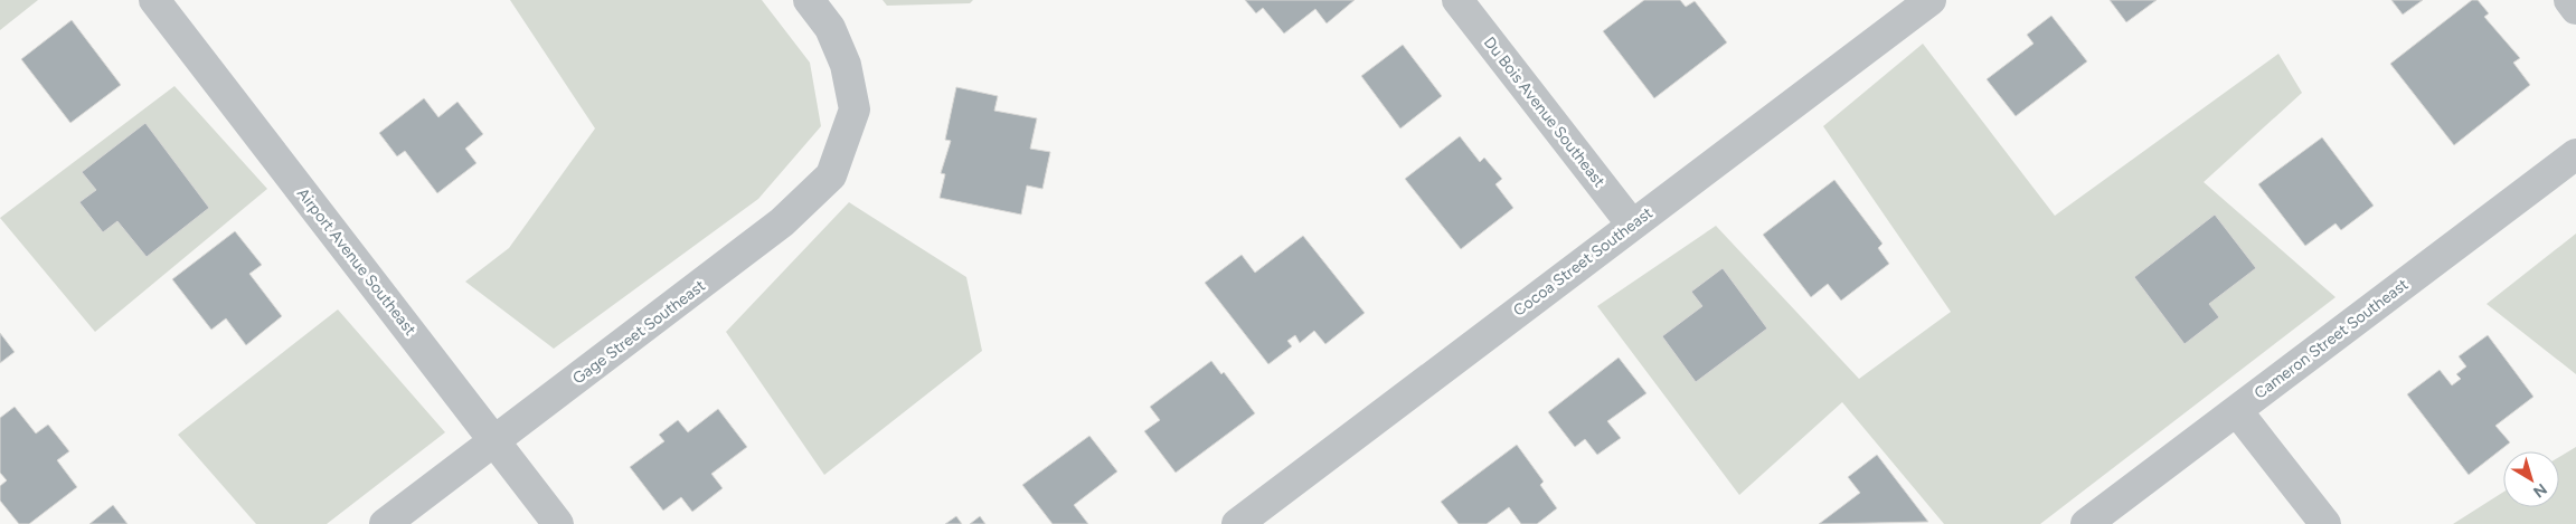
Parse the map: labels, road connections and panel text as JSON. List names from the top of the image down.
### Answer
{
  "streets": {
    "street": [
      "Du Bois Avenue Southeast",
      "Airport Avenue Southeast",
      "Cocoa Street Southeast",
      "Gage Street Southeast",
      "Cameron Street Southeast"
    ]
  },
  "crossings": [
    ["Du Bois Avenue Southeast", "Cocoa Street Southeast"],
    ["Airport Avenue Southeast", "Gage Street Southeast"]
  ],
  "north": "bottom right"
}
